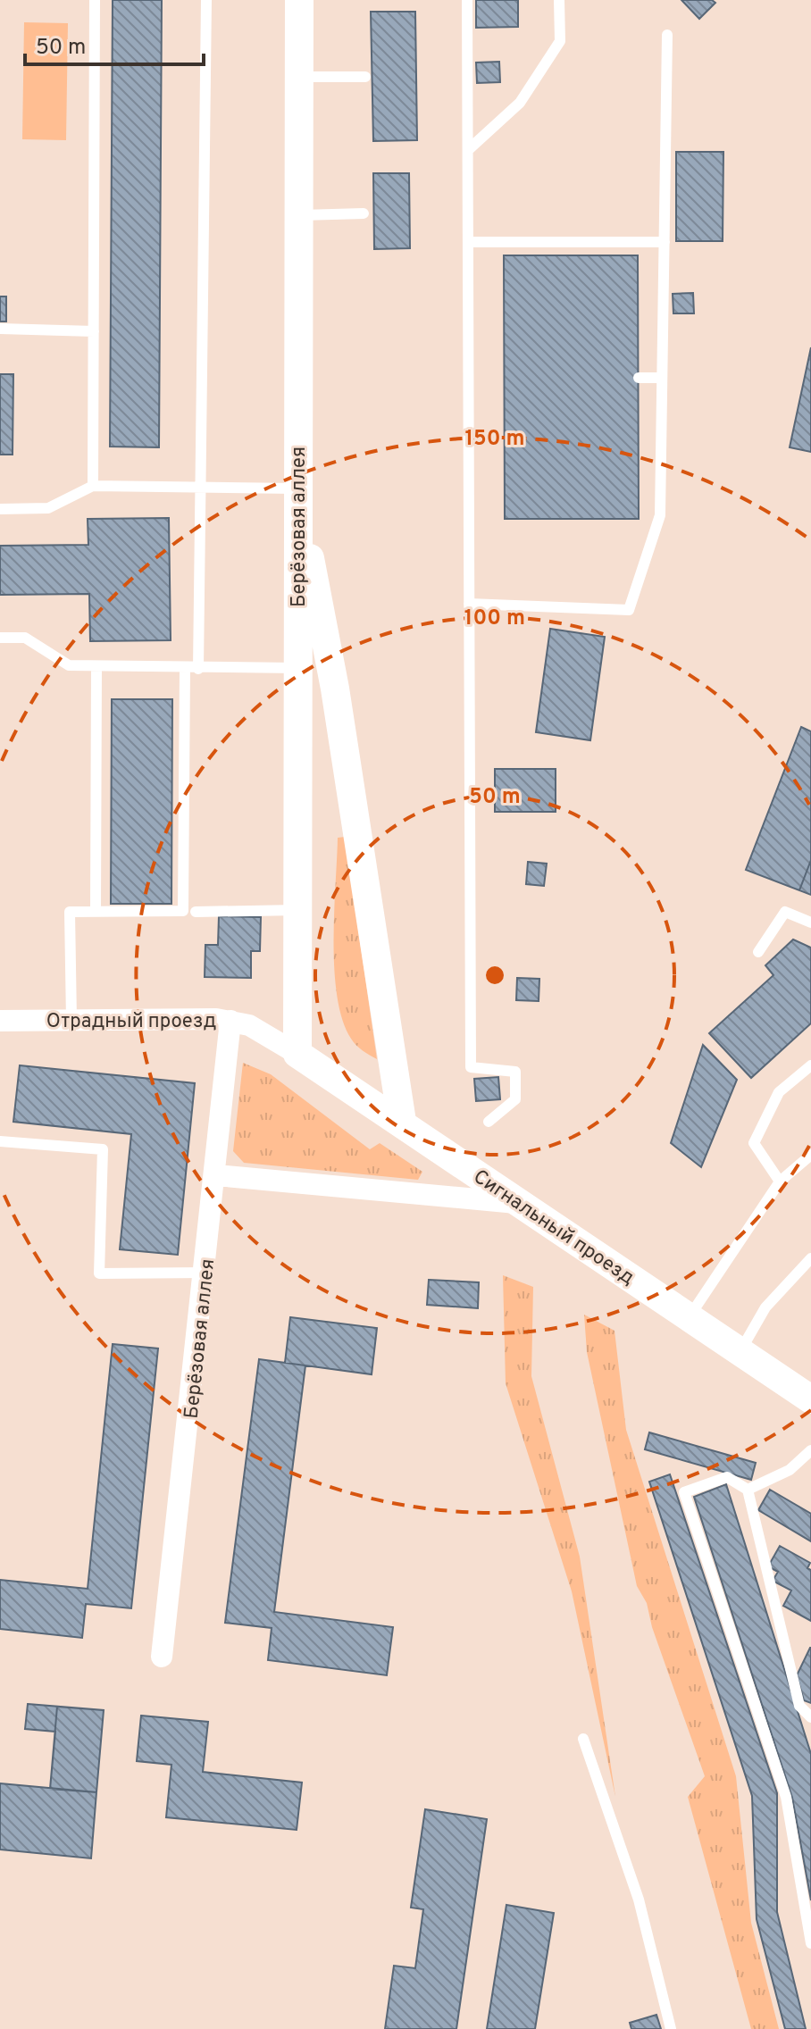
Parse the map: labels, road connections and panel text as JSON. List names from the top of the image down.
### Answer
{
  "streets": {
    "main road": ["Берёзовая аллея", "Сигнальный проезд"],
    "street": ["Отрадный проезд"]
  },
  "crossings": [
    ["Берёзовая аллея", "Отрадный проезд"],
    ["Берёзовая аллея", "Сигнальный проезд"],
    ["Отрадный проезд", "Сигнальный проезд"]
  ],
  "scale_bar": "50 m",
  "rings": ["150 m", "100 m", "50 m"]
}
